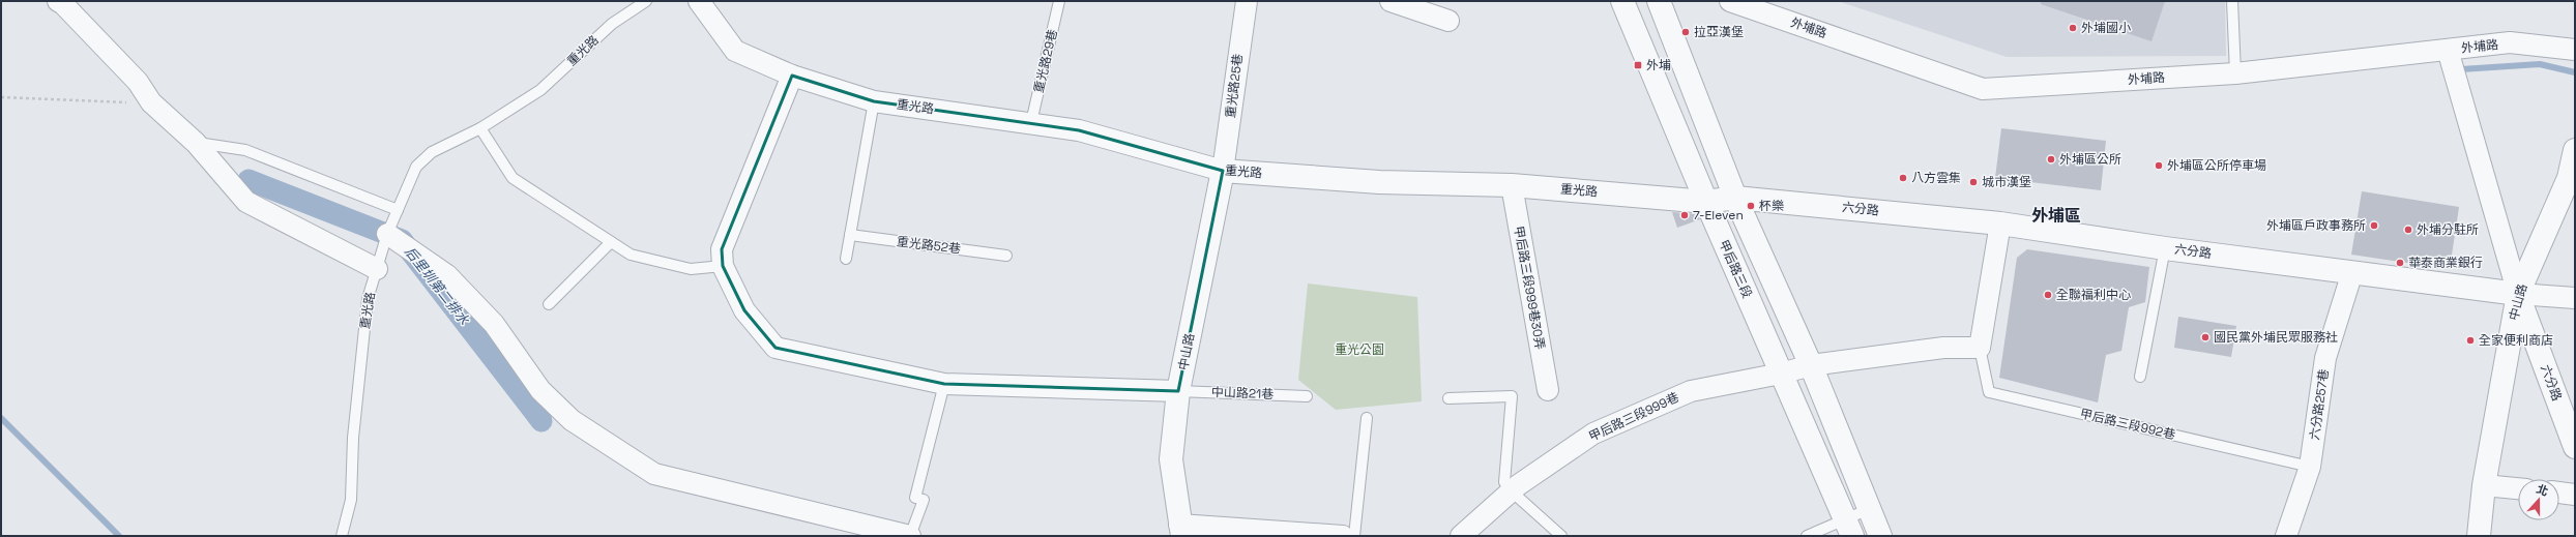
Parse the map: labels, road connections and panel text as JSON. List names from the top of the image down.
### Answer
{
  "streets": {
    "street": [
      "外埔路",
      "重光路",
      "重光路25巷",
      "六分路",
      "甲后路三段",
      "甲后路三段999巷30弄",
      "中山路",
      "六分路257巷",
      "甲后路三段999巷",
      "甲后路三段992巷"
    ],
    "lane": ["重光路29巷", "重光路52巷", "中山路21巷"]
  },
  "crossings": [
    ["重光路", "重光路29巷"],
    ["重光路", "重光路25巷"],
    ["重光路", "六分路"],
    ["重光路", "甲后路三段"],
    ["重光路", "甲后路三段999巷30弄"],
    ["重光路", "中山路"],
    ["重光路25巷", "中山路"],
    ["六分路", "甲后路三段"],
    ["六分路", "中山路"],
    ["六分路", "六分路257巷"],
    ["六分路", "甲后路三段992巷"],
    ["甲后路三段", "甲后路三段999巷"],
    ["中山路", "中山路21巷"],
    ["六分路257巷", "甲后路三段992巷"]
  ],
  "districts": ["外埔區"],
  "water": ["后里圳第二排水"],
  "parks": ["重光公園"],
  "places": {
    "other": [
      "外埔國小",
      "拉亞漢堡",
      "外埔區公所",
      "外埔區公所停車場",
      "八方雲集",
      "城市漢堡",
      "杯樂",
      "7-Eleven",
      "外埔區戶政事務所",
      "外埔分駐所",
      "華泰商業銀行",
      "全聯福利中心",
      "國民黨外埔民眾服務社",
      "全家便利商店"
    ],
    "transit": ["外埔"]
  },
  "north": "top"
}
